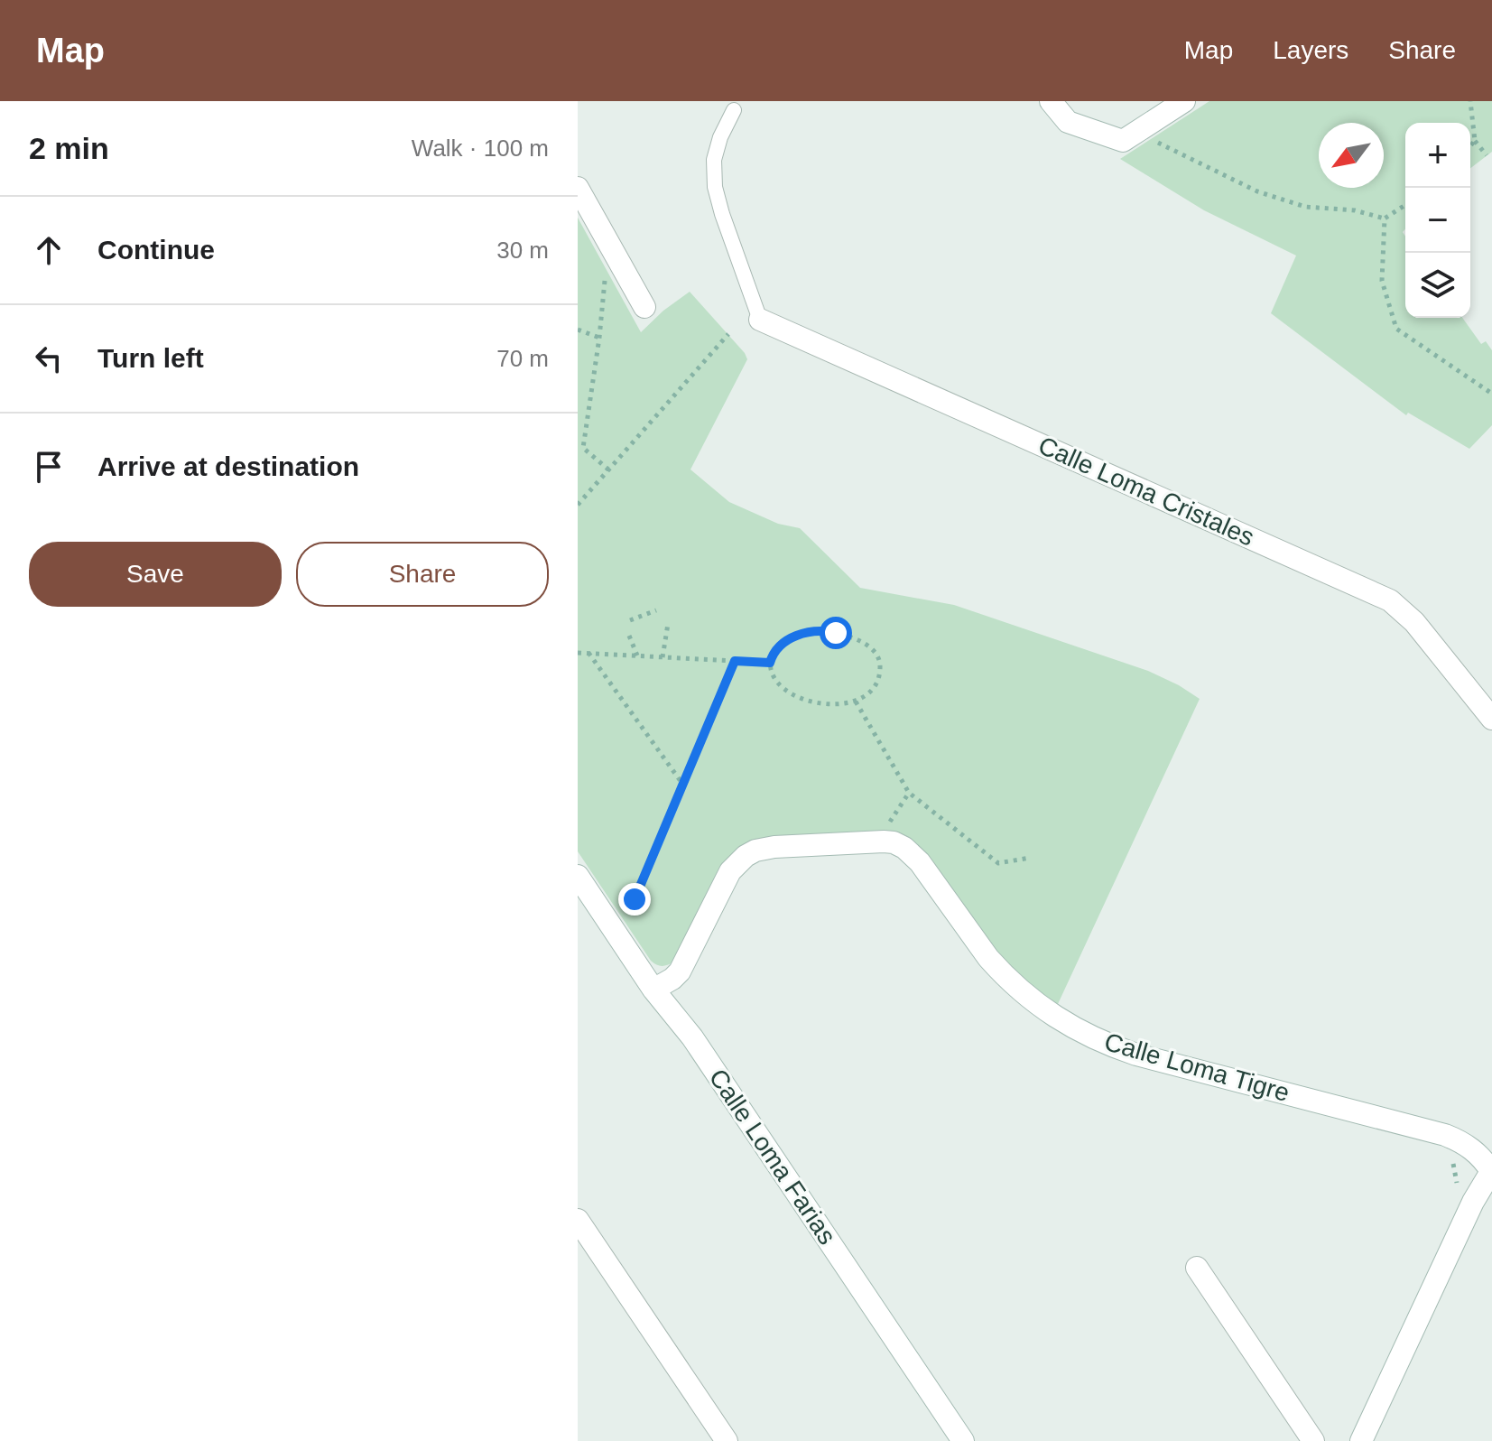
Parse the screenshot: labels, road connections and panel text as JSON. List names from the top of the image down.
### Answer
{
  "streets": {
    "main road": ["Calle Loma Cristales", "Calle Loma Tigre", "Calle Loma Farias"]
  },
  "crossings": [
    ["Calle Loma Tigre", "Calle Loma Farias"]
  ],
  "north": "bottom left",
  "page": {
    "header": "Map",
    "nav": ["Map", "Layers", "Share"],
    "heading": ["2 min", "Walk · 100 m"],
    "map_buttons": ["+", "−"],
    "list": [
      ["Continue", "30 m"],
      ["Turn left", "70 m"],
      "Arrive at destination"
    ],
    "buttons": ["Save", "Share"]
  }
}
